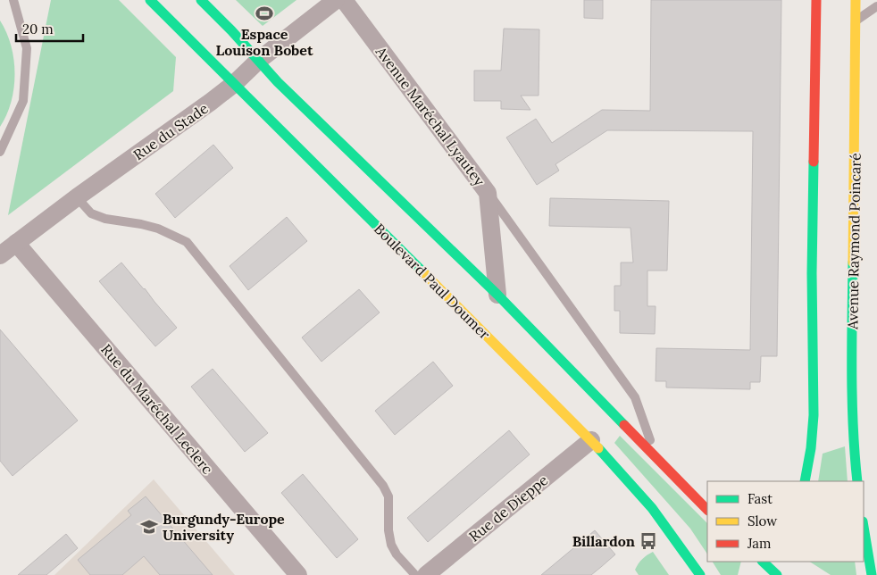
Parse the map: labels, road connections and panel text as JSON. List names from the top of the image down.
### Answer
{
  "streets": {
    "main road": ["Avenue Raymond Poincaré", "Boulevard Paul Doumer"],
    "street": [
      "Avenue Maréchal Lyautey",
      "Rue du Stade",
      "Rue du Maréchal Leclerc",
      "Rue de Dieppe"
    ]
  },
  "crossings": [
    ["Rue du Stade", "Boulevard Paul Doumer"],
    ["Rue du Stade", "Rue du Maréchal Leclerc"],
    ["Boulevard Paul Doumer", "Rue de Dieppe"]
  ],
  "places": {
    "sports": ["Espace Louison Bobet"],
    "school or university": ["Burgundy-Europe University"],
    "bus stop": ["Billardon"]
  },
  "legend": ["Fast", "Slow", "Jam"],
  "scale_bar": "20 m"
}
